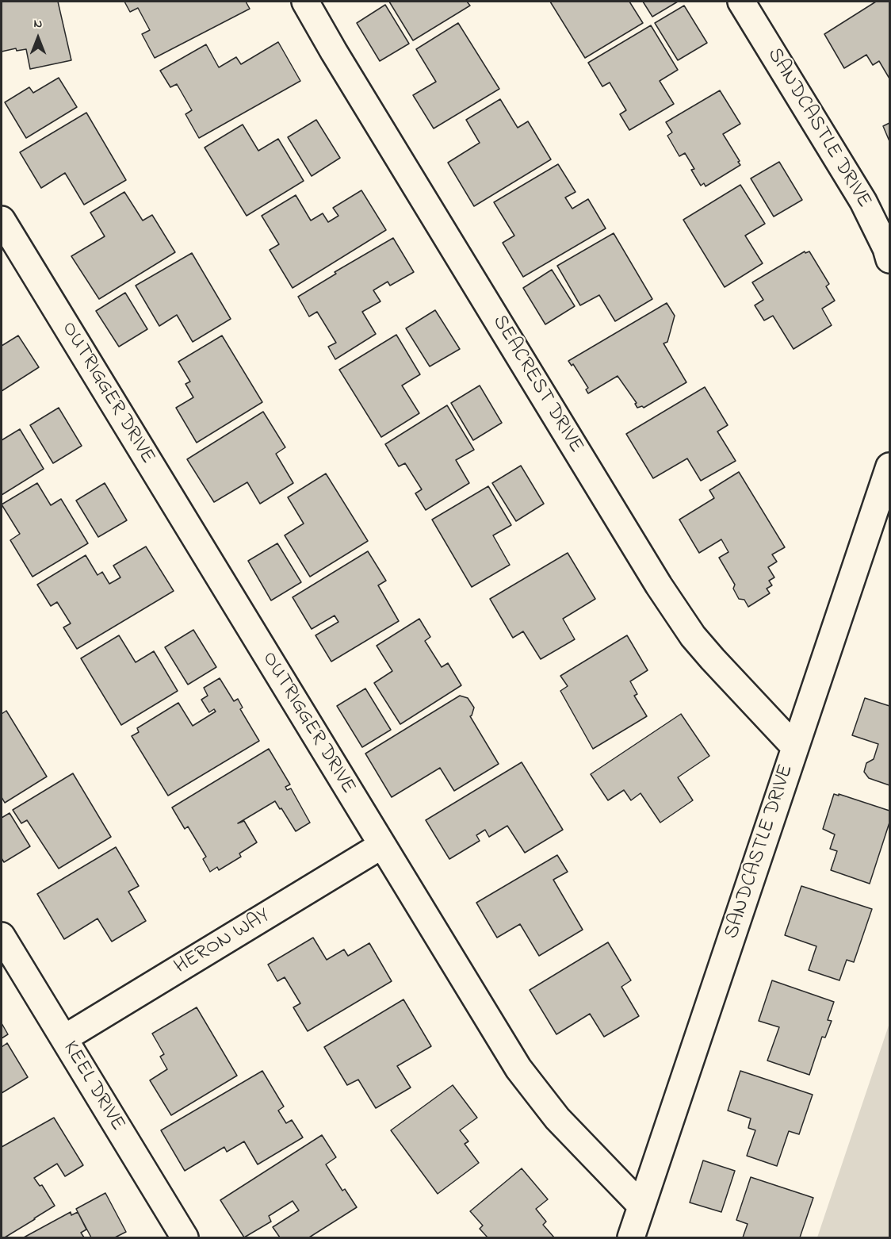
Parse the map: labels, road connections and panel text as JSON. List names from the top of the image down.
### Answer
{
  "streets": {
    "street": [
      "SANDCASTLE DRIVE",
      "SEACREST DRIVE",
      "OUTRIGGER DRIVE",
      "HERON WAY",
      "KEEL DRIVE"
    ]
  },
  "crossings": [
    ["SANDCASTLE DRIVE", "SEACREST DRIVE"],
    ["SANDCASTLE DRIVE", "OUTRIGGER DRIVE"],
    ["OUTRIGGER DRIVE", "HERON WAY"],
    ["HERON WAY", "KEEL DRIVE"]
  ],
  "north": "top"
}
